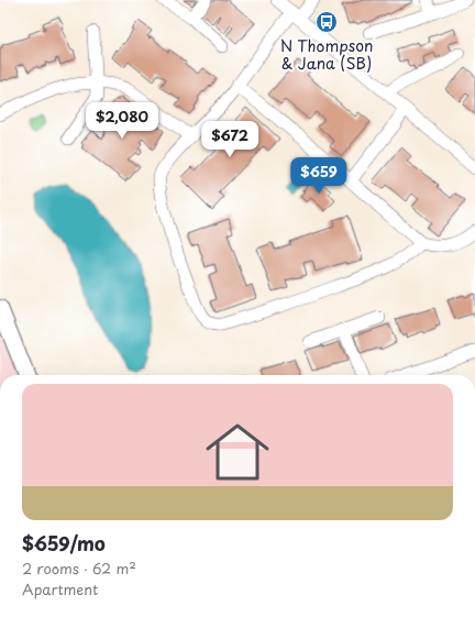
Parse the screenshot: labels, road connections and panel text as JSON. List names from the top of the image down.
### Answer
{
  "places": {
    "bus stop": ["N Thompson & Jana (SB)"]
  },
  "page": {
    "price": ["$2,080", "$672", "$659"],
    "list": [
      {
        "name": "$659/mo",
        "note": "2 rooms · 62 m² · Apartment"
      }
    ]
  }
}
